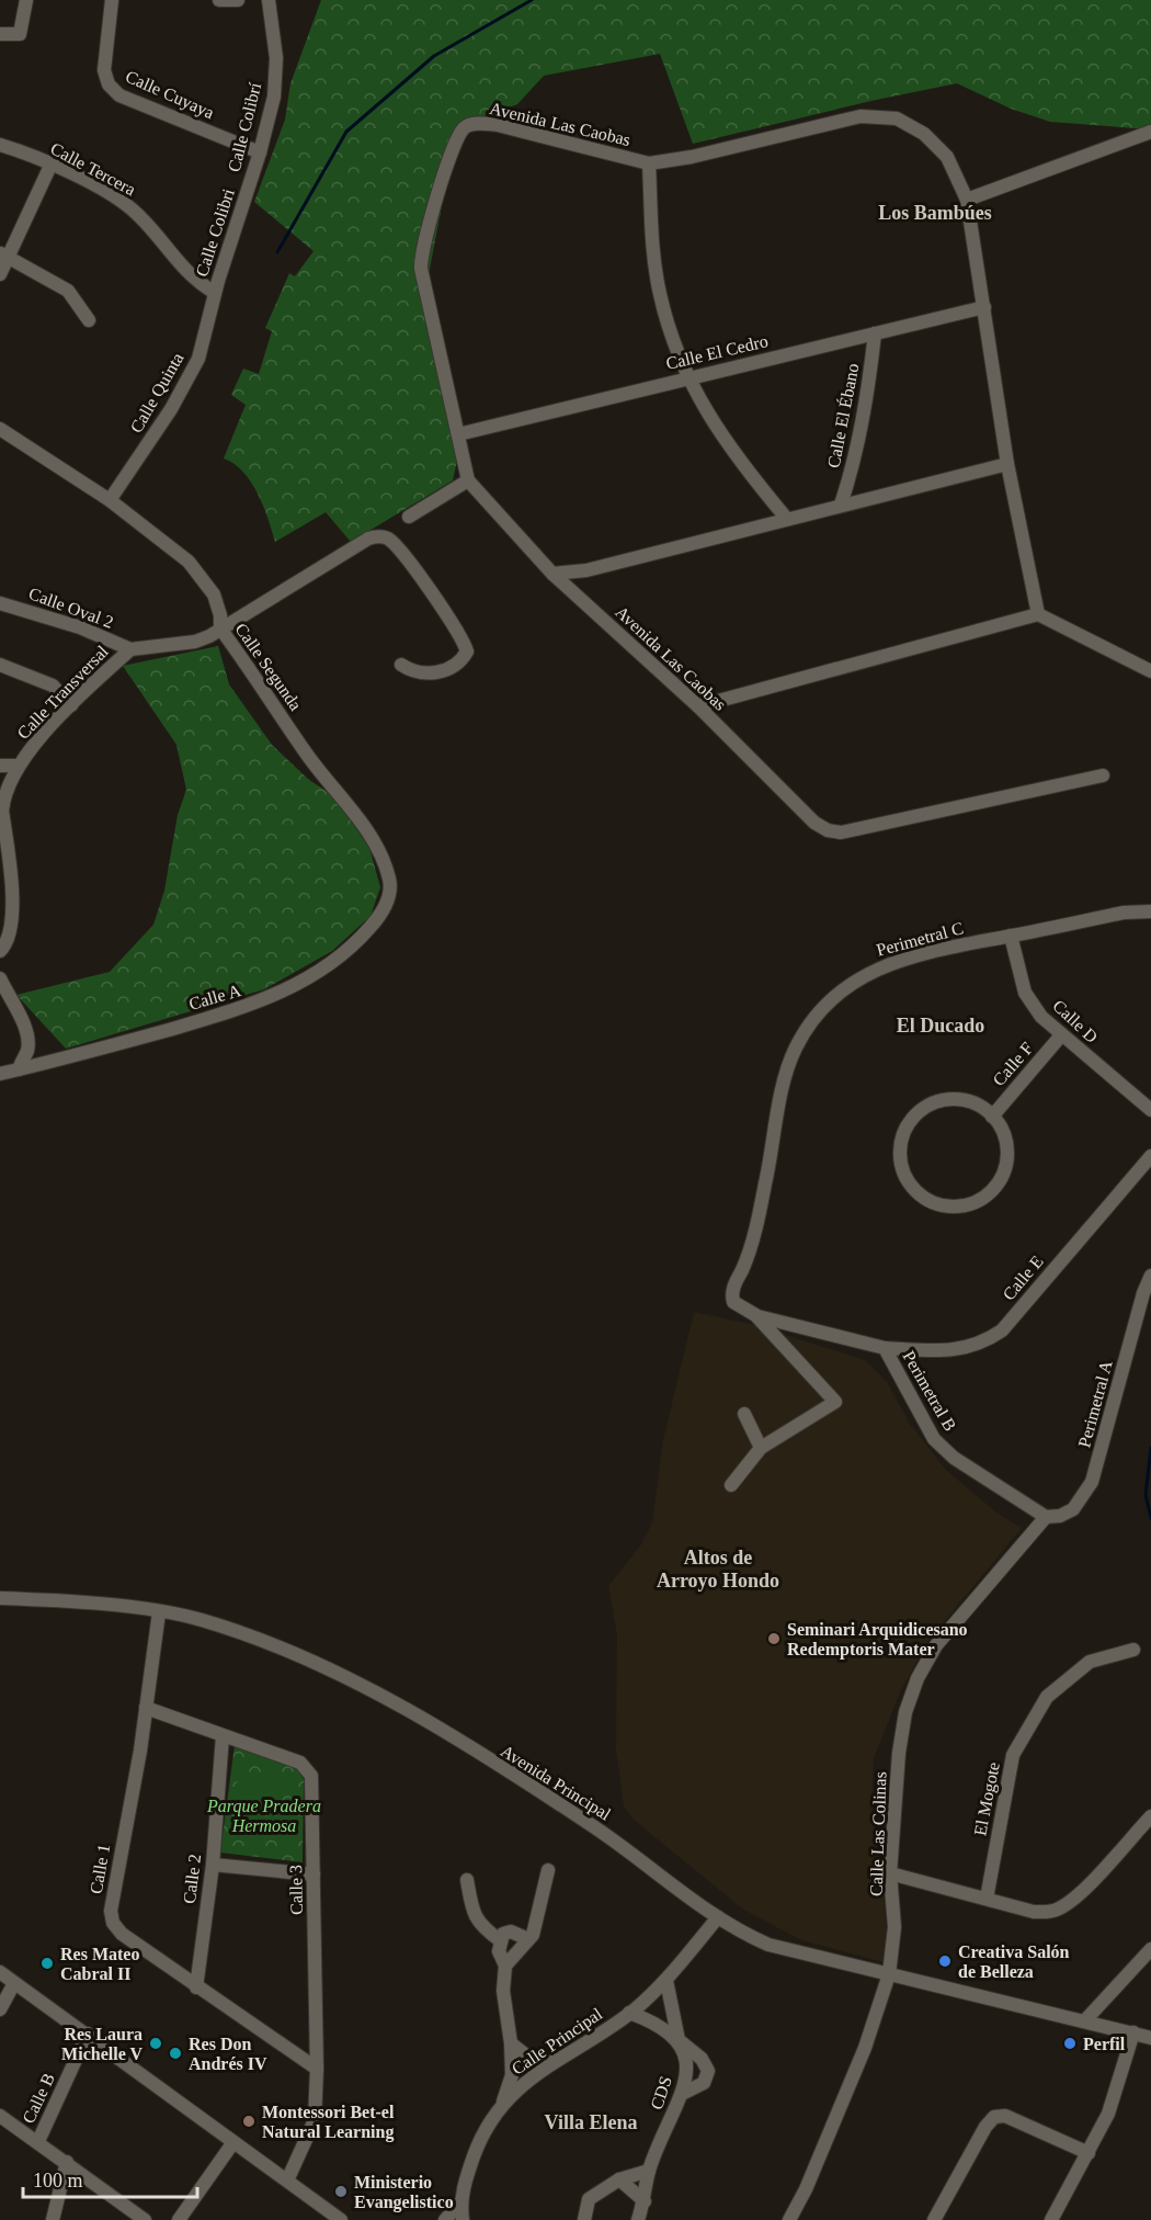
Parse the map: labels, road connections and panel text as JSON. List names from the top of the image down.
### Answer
{
  "streets": {
    "street": [
      "Calle Cuyaya",
      "Avenida Las Caobas",
      "Calle Colibrí",
      "Calle Tercera",
      "Calle Colibri",
      "Calle El Cedro",
      "Calle Quinta",
      "Calle El Ébano",
      "Calle Oval 2",
      "Calle Segunda",
      "Calle Transversal",
      "Perimetral C",
      "Calle A",
      "Calle D",
      "Calle F",
      "Calle E",
      "Perimetral B",
      "Perimetral A",
      "Avenida Principal",
      "El Mogote",
      "Calle Las Colinas",
      "Calle 1",
      "Calle 2",
      "Calle 3",
      "Calle Principal",
      "CDS",
      "Calle B"
    ]
  },
  "crossings": [
    ["Calle Cuyaya", "Calle Colibrí"],
    ["Avenida Las Caobas", "Calle El Cedro"],
    ["Calle Colibrí", "Calle Colibri"],
    ["Calle Tercera", "Calle Colibri"],
    ["Calle Tercera", "Calle Quinta"],
    ["Calle Colibri", "Calle Quinta"],
    ["Calle El Cedro", "Calle El Ébano"],
    ["Calle Quinta", "Calle Segunda"],
    ["Calle Oval 2", "Calle Transversal"],
    ["Calle Segunda", "Calle A"],
    ["Perimetral C", "Calle D"],
    ["Perimetral C", "Perimetral B"],
    ["Calle D", "Calle F"],
    ["Calle E", "Perimetral B"],
    ["Perimetral B", "Perimetral A"],
    ["Perimetral B", "Calle Las Colinas"],
    ["Perimetral A", "Calle Las Colinas"],
    ["Avenida Principal", "Calle Las Colinas"],
    ["Avenida Principal", "Calle 1"],
    ["Avenida Principal", "Calle Principal"],
    ["Calle 1", "Calle 2"],
    ["Calle 1", "Calle 3"],
    ["Calle 2", "Calle 3"],
    ["Calle Principal", "CDS"]
  ],
  "districts": [
    "Los Bambúes",
    "El Ducado",
    "Altos de Arroyo Hondo",
    "Villa Elena"
  ],
  "parks": ["Parque Pradera Hermosa"],
  "places": [
    "Seminari Arquidicesano Redemptoris Mater",
    "Creativa Salón de Belleza",
    "Res Mateo Cabral II",
    "Res Laura Michelle V",
    "Perfil",
    "Res Don Andrés IV",
    "Montessori Bet-el Natural Learning",
    "Ministerio Evangelistico"
  ],
  "scale_bar": "100 m"
}
